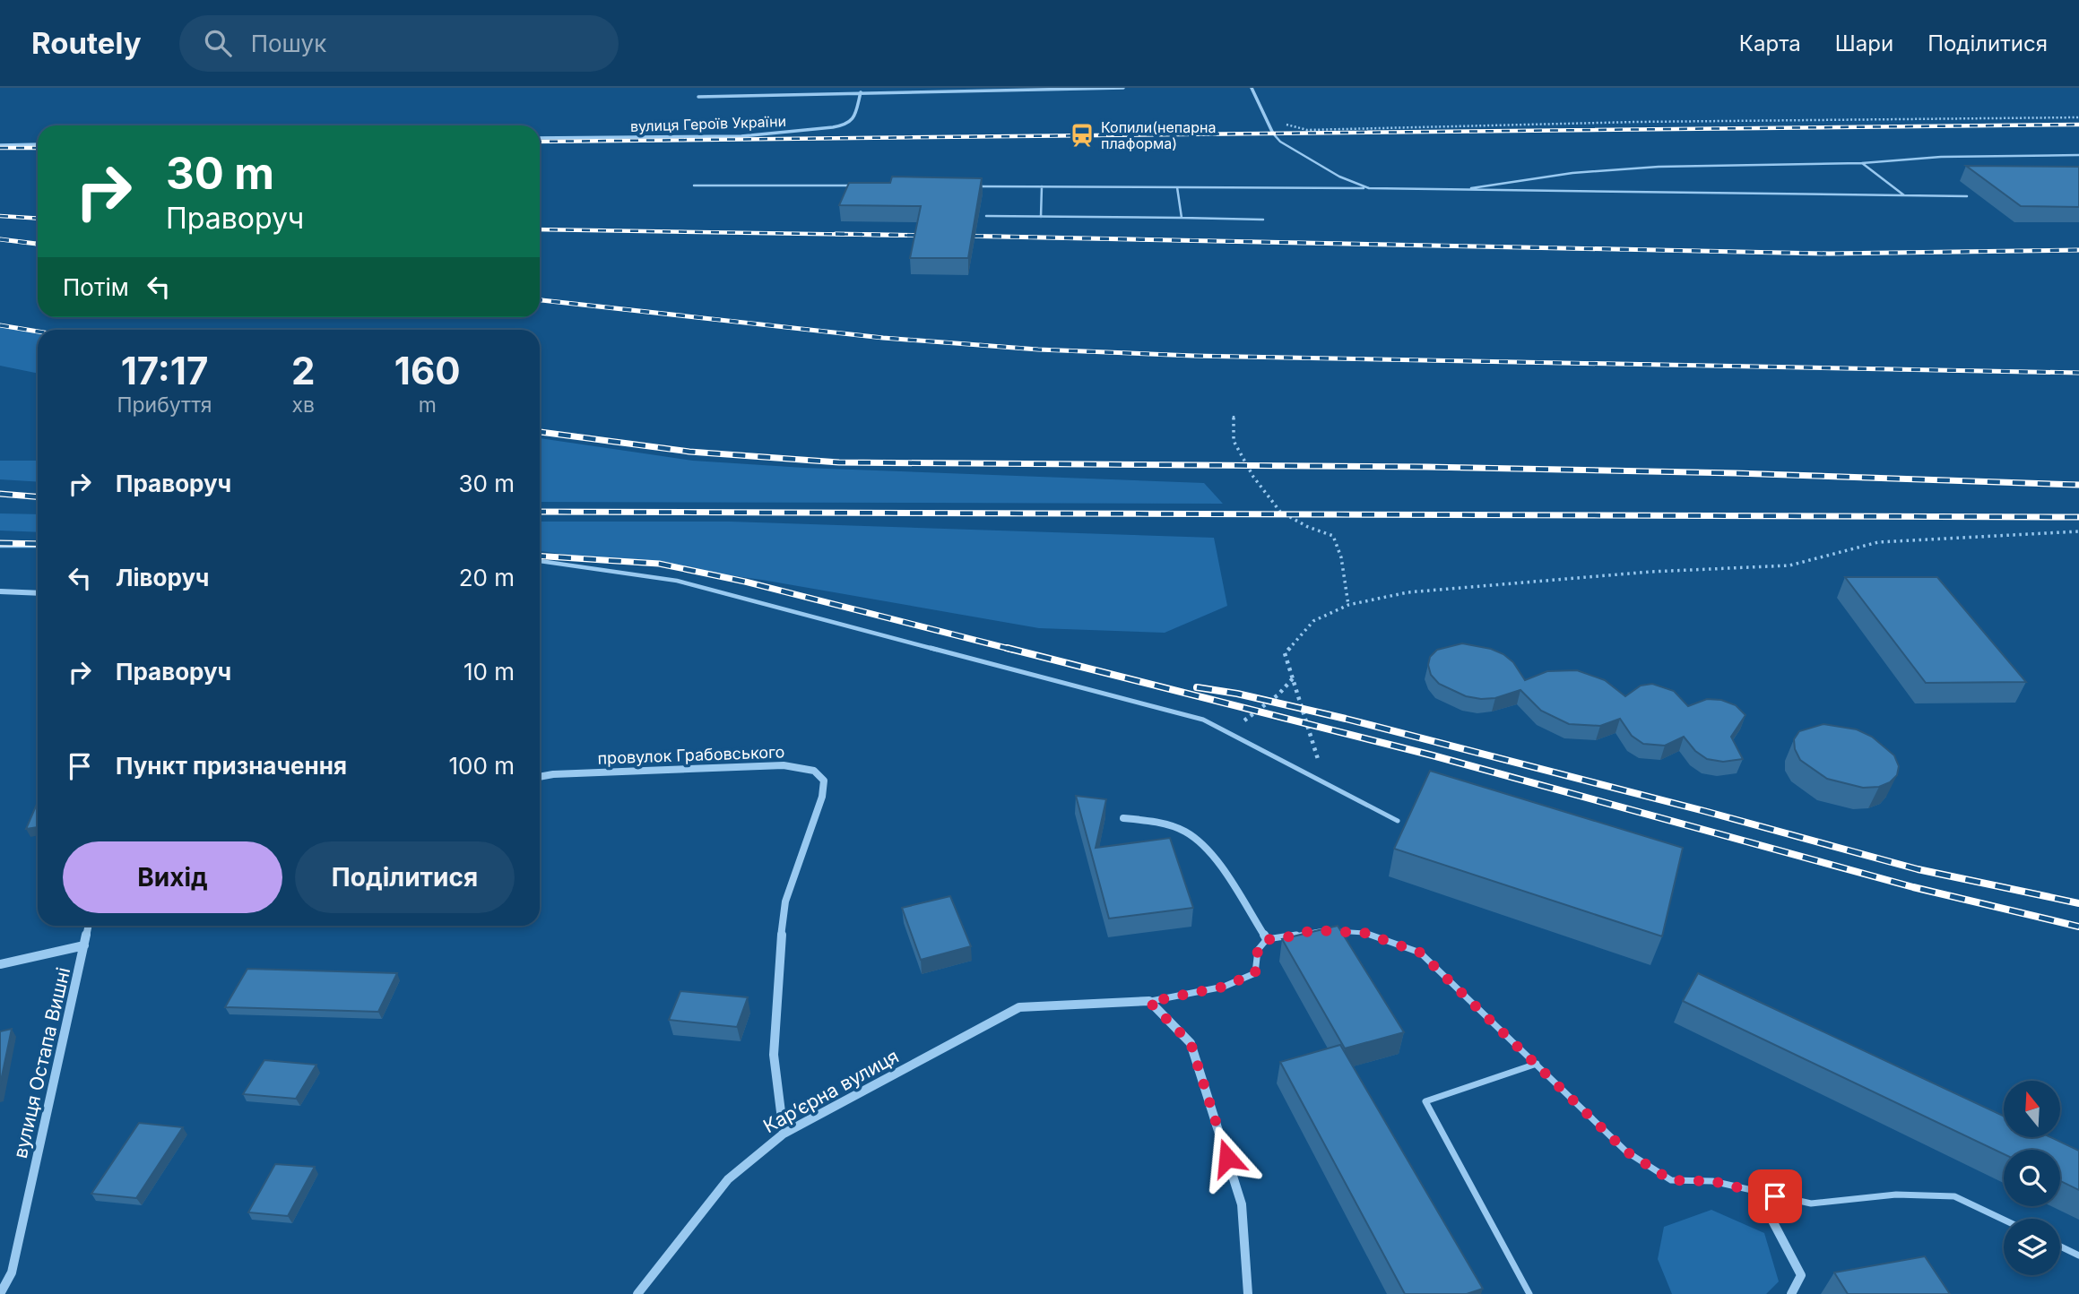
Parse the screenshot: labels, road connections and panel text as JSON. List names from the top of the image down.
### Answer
{
  "streets": {
    "street": [
      "вулиця Героїв України",
      "провулок Грабовського",
      "вулиця Остапа Вишні",
      "Карʼєрна вулиця"
    ]
  },
  "crossings": [
    ["провулок Грабовського", "Карʼєрна вулиця"]
  ],
  "places": {
    "station": ["Копили(непарна плаформа)"]
  },
  "north": "top",
  "page": {
    "header": "Routely",
    "search": "Пошук",
    "nav": ["Карта", "Шари", "Поділитися"],
    "turn": ["30 m", "Праворуч"],
    "then": "Потім",
    "eta": [
      "17:17",
      "Прибуття",
      "2",
      "хв",
      "160",
      "m"
    ],
    "list": [
      {
        "name": "Праворуч",
        "value": "30 m"
      },
      {
        "name": "Ліворуч",
        "value": "20 m"
      },
      {
        "name": "Праворуч",
        "value": "10 m"
      },
      {
        "name": "Пункт призначення",
        "value": "100 m"
      }
    ],
    "buttons": ["Вихід", "Поділитися"]
  }
}
